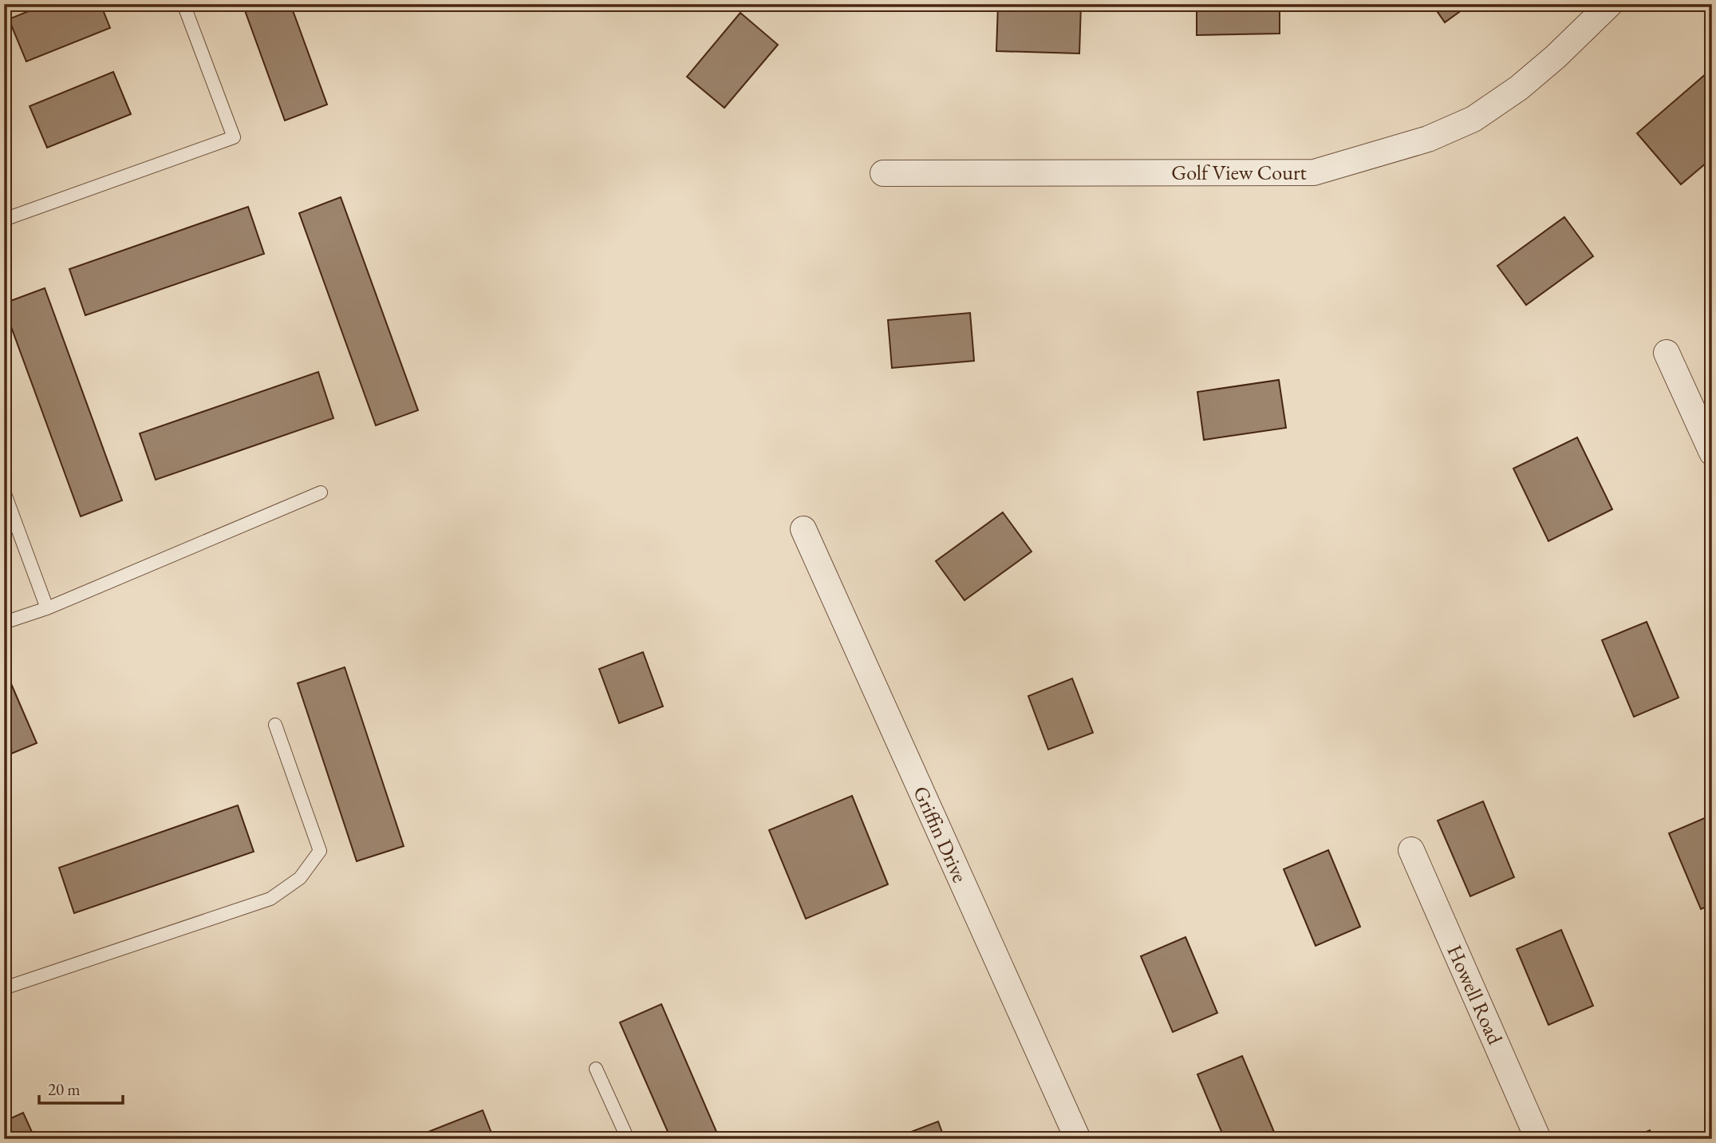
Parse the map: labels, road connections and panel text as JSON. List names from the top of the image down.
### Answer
{
  "streets": {
    "street": ["Golf View Court", "Griffin Drive", "Howell Road"]
  },
  "scale_bar": "20 m"
}
